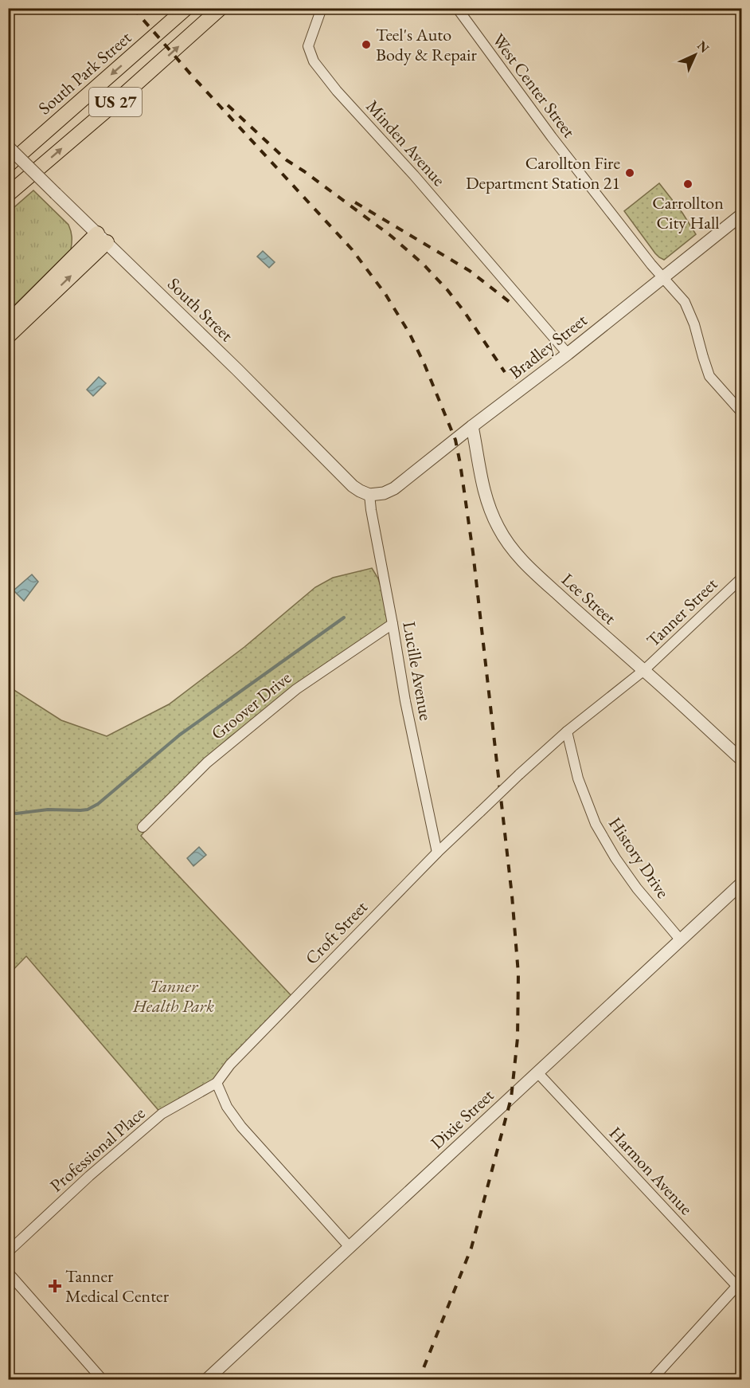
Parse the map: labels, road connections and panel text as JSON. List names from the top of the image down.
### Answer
{
  "streets": {
    "main road": ["South Park Street", "US 27"],
    "street": [
      "West Center Street",
      "Minden Avenue",
      "South Street",
      "Bradley Street",
      "Lee Street",
      "Tanner Street",
      "Lucille Avenue",
      "Groover Drive",
      "History Drive",
      "Croft Street",
      "Dixie Street",
      "Professional Place",
      "Harmon Avenue"
    ]
  },
  "crossings": [
    ["West Center Street", "Bradley Street"],
    ["Minden Avenue", "Bradley Street"],
    ["South Street", "Bradley Street"],
    ["South Street", "Lucille Avenue"],
    ["Bradley Street", "Lee Street"],
    ["Bradley Street", "Lucille Avenue"],
    ["Lee Street", "Tanner Street"],
    ["Lee Street", "Croft Street"],
    ["Tanner Street", "Croft Street"],
    ["Lucille Avenue", "Groover Drive"],
    ["Lucille Avenue", "Croft Street"],
    ["History Drive", "Croft Street"],
    ["History Drive", "Dixie Street"],
    ["Croft Street", "Professional Place"],
    ["Dixie Street", "Harmon Avenue"]
  ],
  "parks": ["Tanner Health Park"],
  "places": {
    "other": ["Teel's Auto Body & Repair", "Carollton Fire Department Station 21", "Carrollton City Hall"],
    "health": ["Tanner Medical Center"]
  },
  "north": "top right"
}
